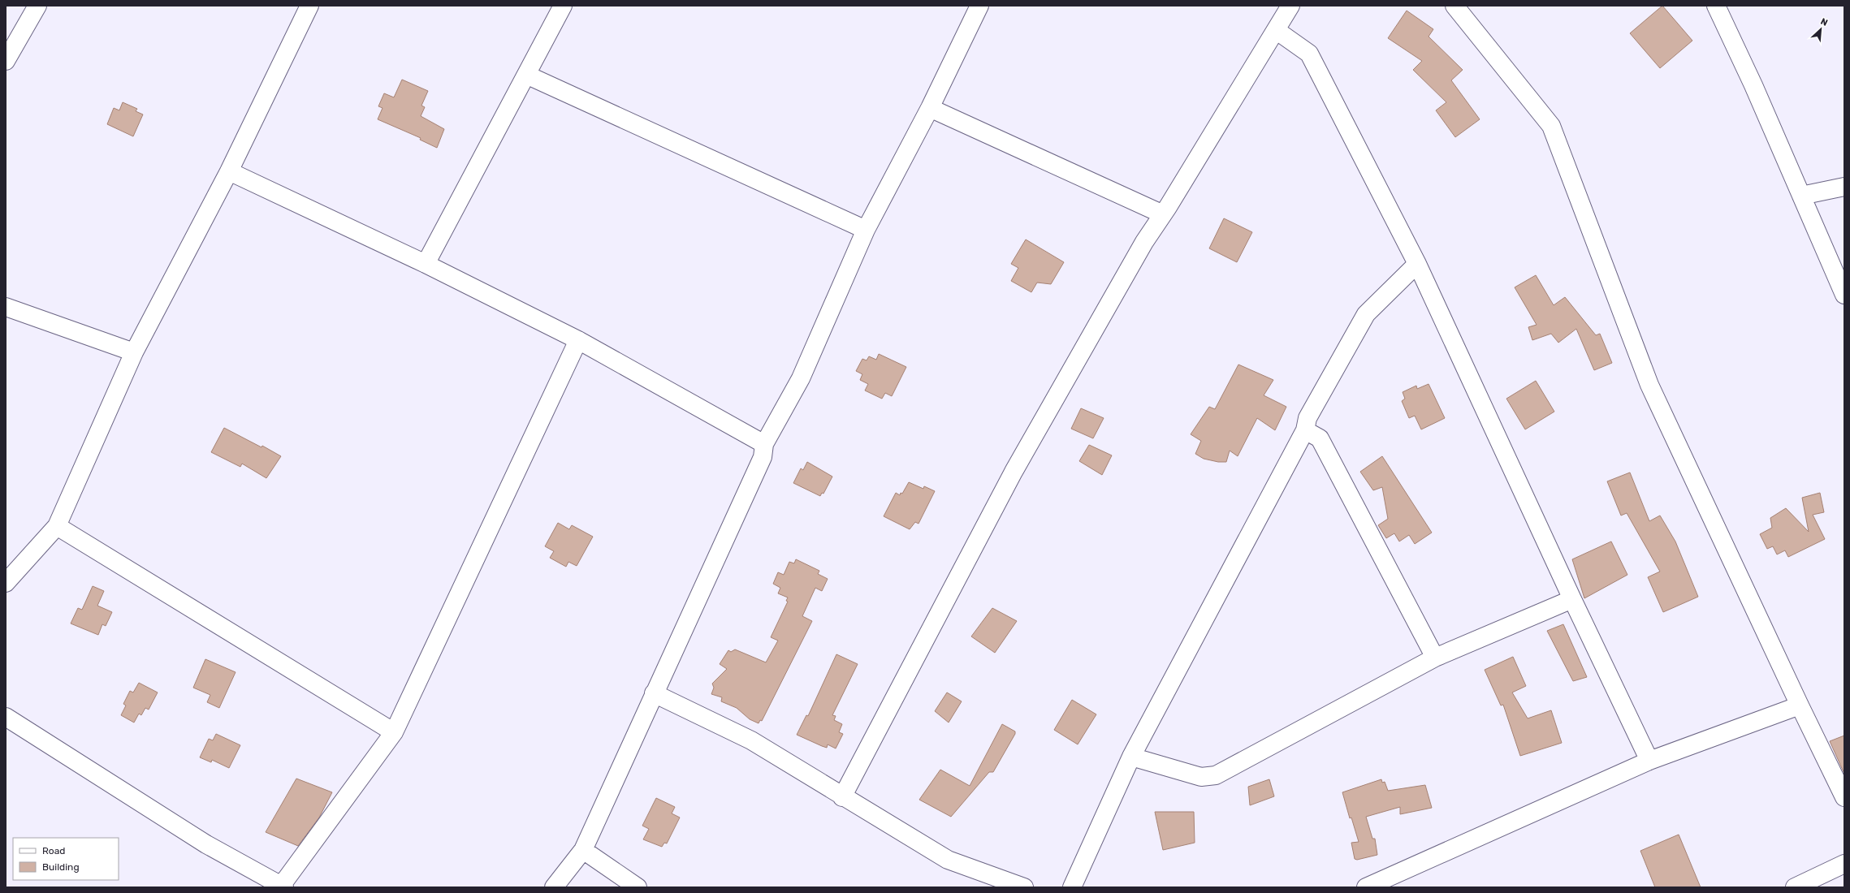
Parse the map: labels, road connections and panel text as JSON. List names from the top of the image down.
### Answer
{
  "legend": ["Road", "Building"],
  "north": "top right"
}
